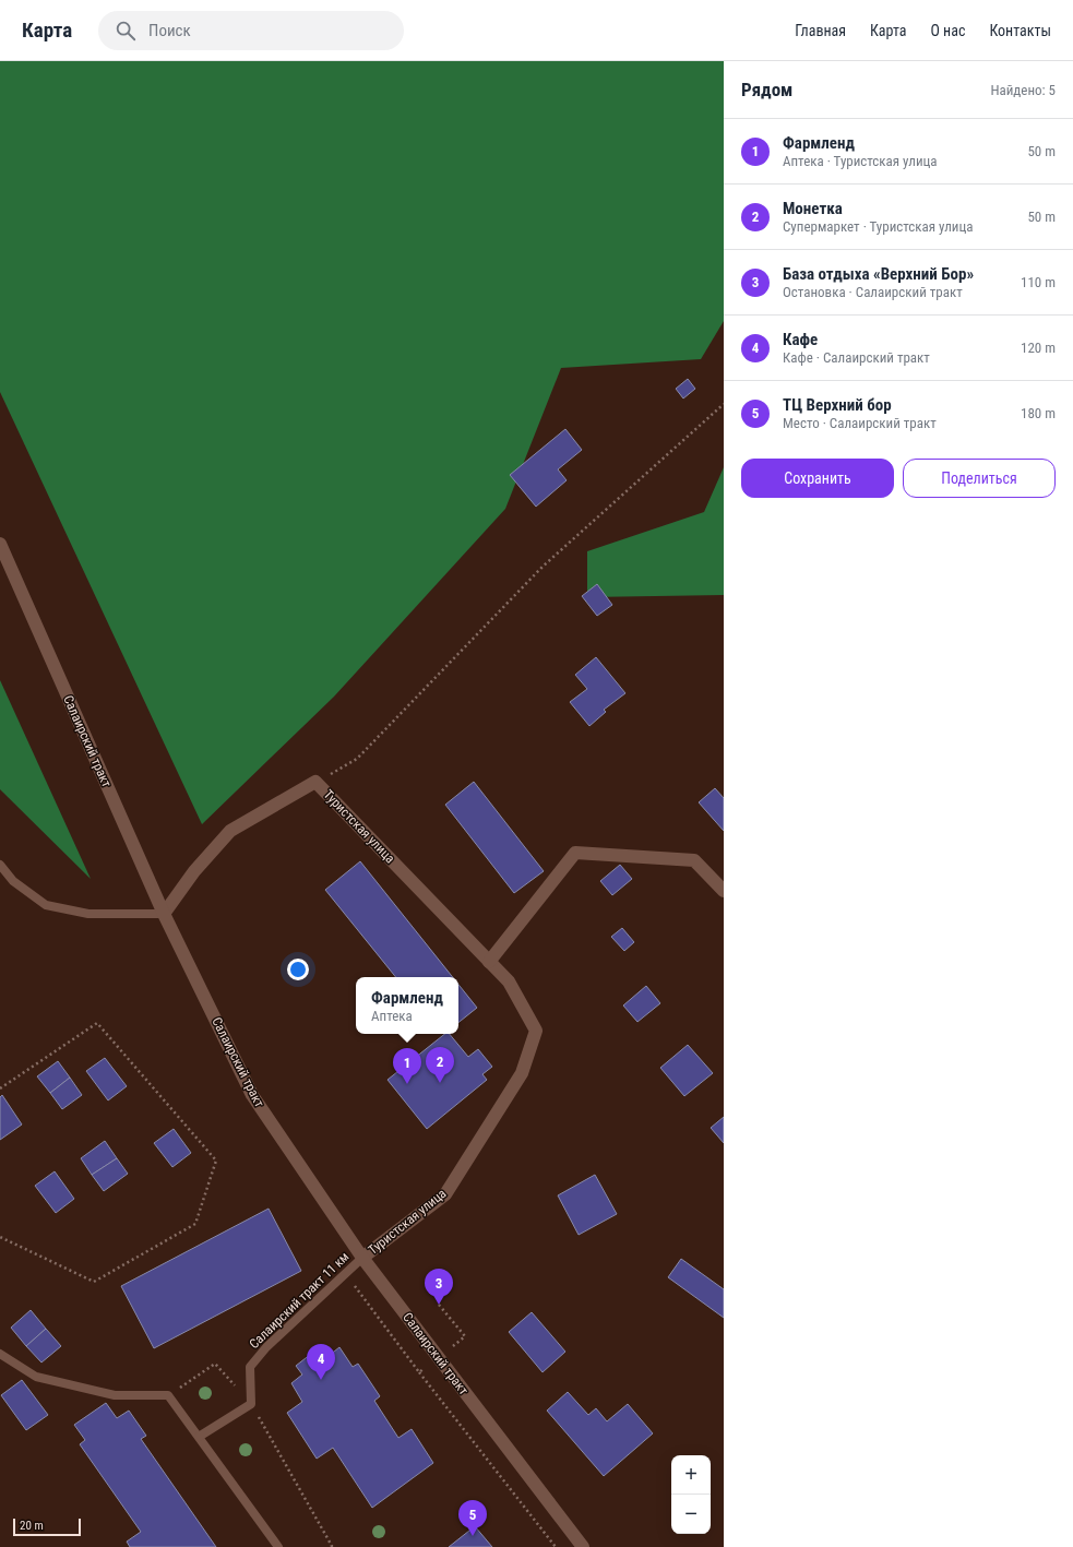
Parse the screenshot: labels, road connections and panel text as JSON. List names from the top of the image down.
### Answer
{
  "streets": {
    "street": ["Салаирский тракт", "Туристская улица"],
    "lane": ["Салаирский тракт 11 км"]
  },
  "crossings": [
    ["Салаирский тракт", "Туристская улица"],
    ["Салаирский тракт", "Салаирский тракт 11 км"],
    ["Туристская улица", "Салаирский тракт 11 км"]
  ],
  "scale_bar": "20 m",
  "page": {
    "header": "Карта",
    "search": "Поиск",
    "nav": [
      "Главная",
      "Карта",
      "О нас",
      "Контакты"
    ],
    "heading": ["Рядом", "Найдено: 5"],
    "list": [
      {
        "mark": "1",
        "name": "Фармленд",
        "note": "Аптека · Туристская улица",
        "value": "50 m"
      },
      {
        "mark": "2",
        "name": "Монетка",
        "note": "Супермаркет · Туристская улица",
        "value": "50 m"
      },
      {
        "mark": "3",
        "name": "База отдыха «Верхний Бор»",
        "note": "Остановка · Салаирский тракт",
        "value": "110 m"
      },
      {
        "mark": "4",
        "name": "Кафе",
        "note": "Кафе · Салаирский тракт",
        "value": "120 m"
      },
      {
        "mark": "5",
        "name": "ТЦ Верхний бор",
        "note": "Место · Салаирский тракт",
        "value": "180 m"
      }
    ],
    "buttons": ["Сохранить", "Поделиться"],
    "popup": ["Фармленд", "Аптека"],
    "pins": [
      "2",
      "1",
      "3",
      "4",
      "5"
    ],
    "map_buttons": ["+", "−"],
    "scale": "20 m"
  }
}
